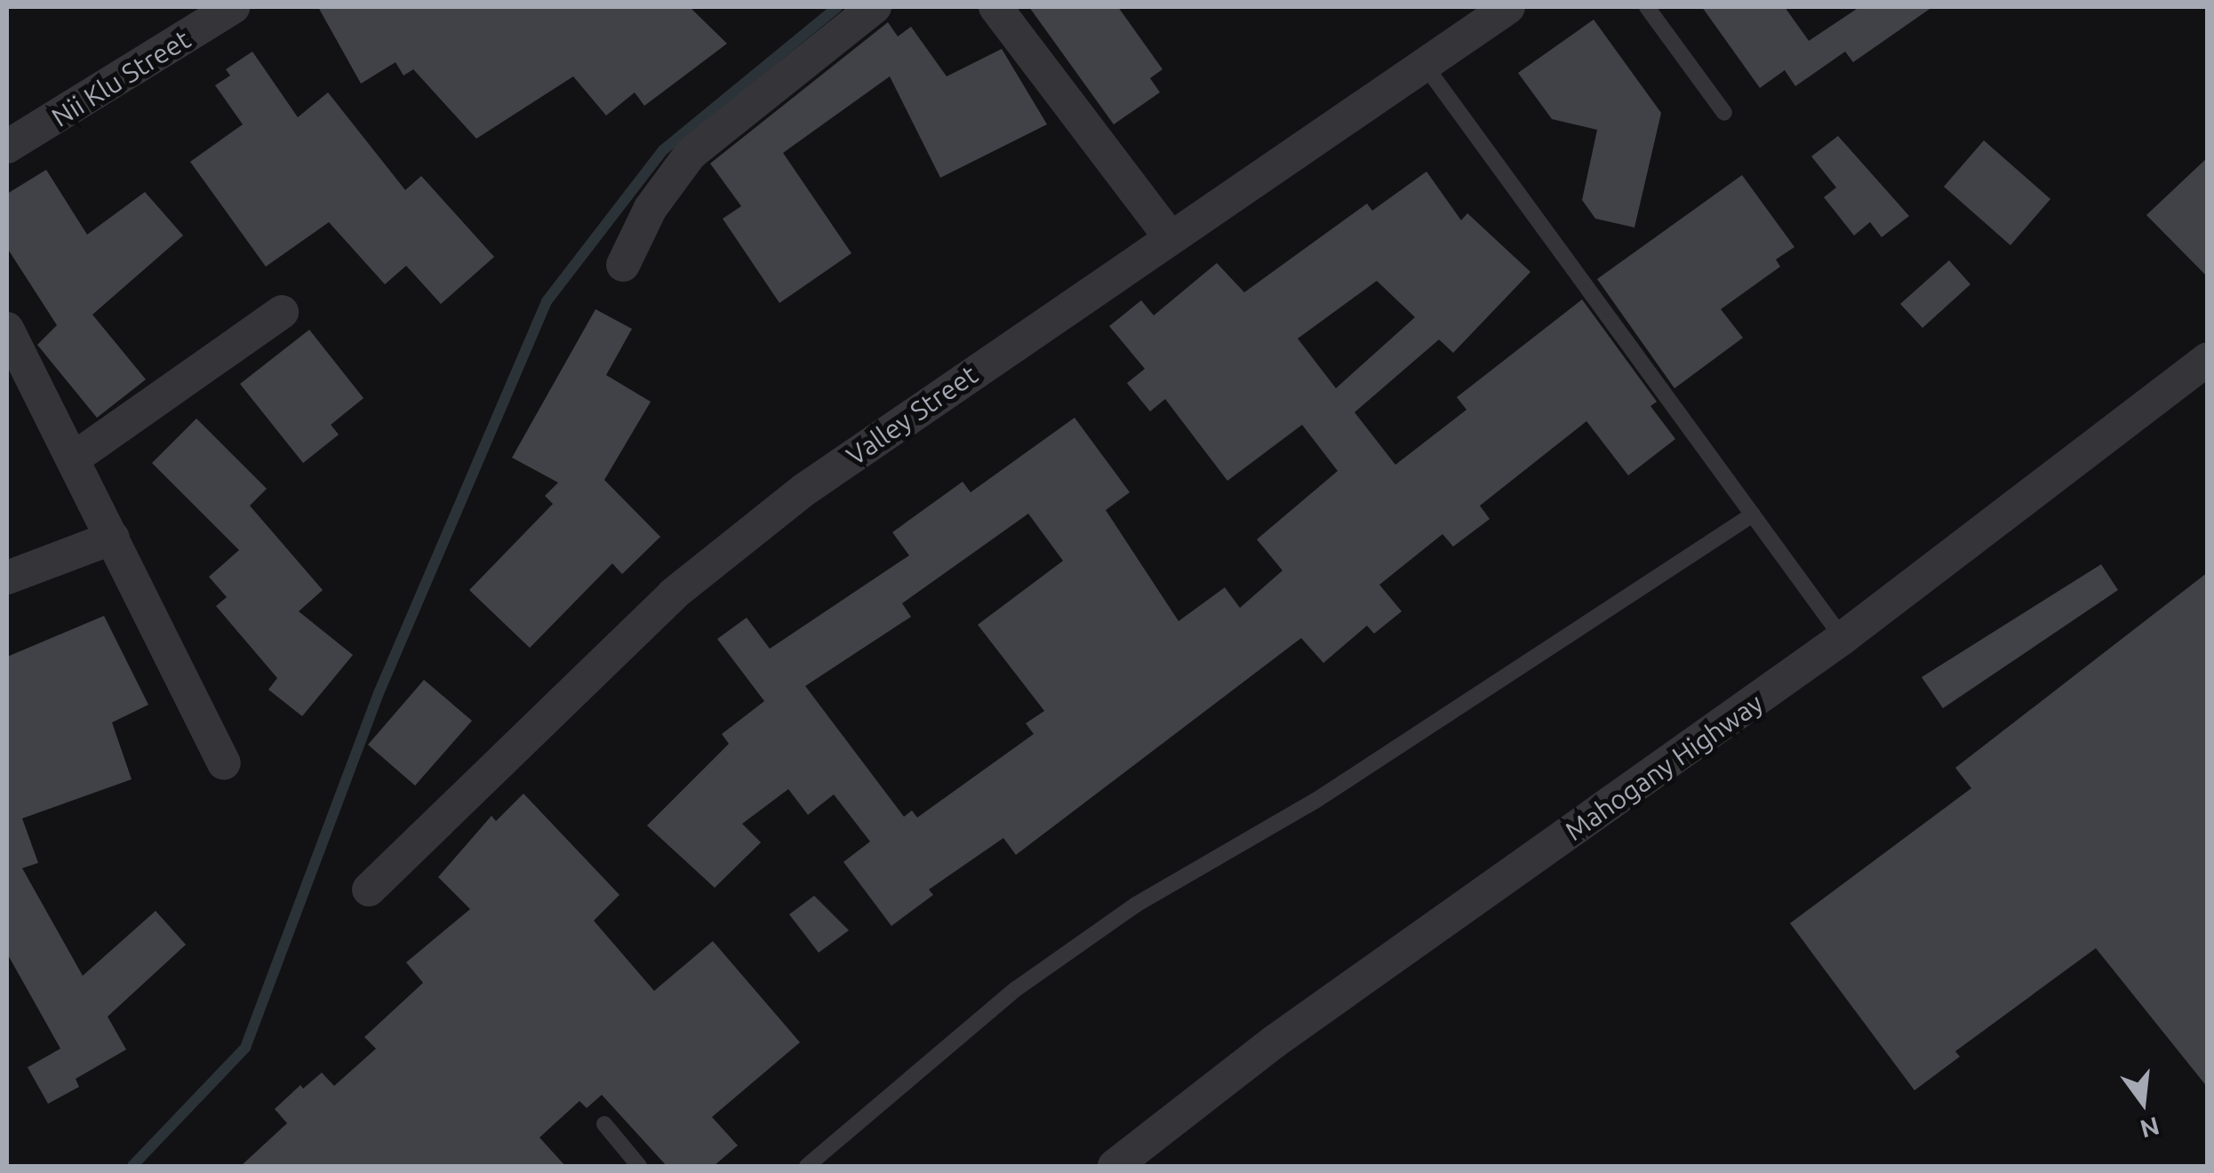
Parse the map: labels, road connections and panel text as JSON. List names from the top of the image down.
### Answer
{
  "streets": {
    "street": ["Nii Klu Street", "Valley Street", "Mahogany Highway"]
  },
  "north": "bottom"
}
